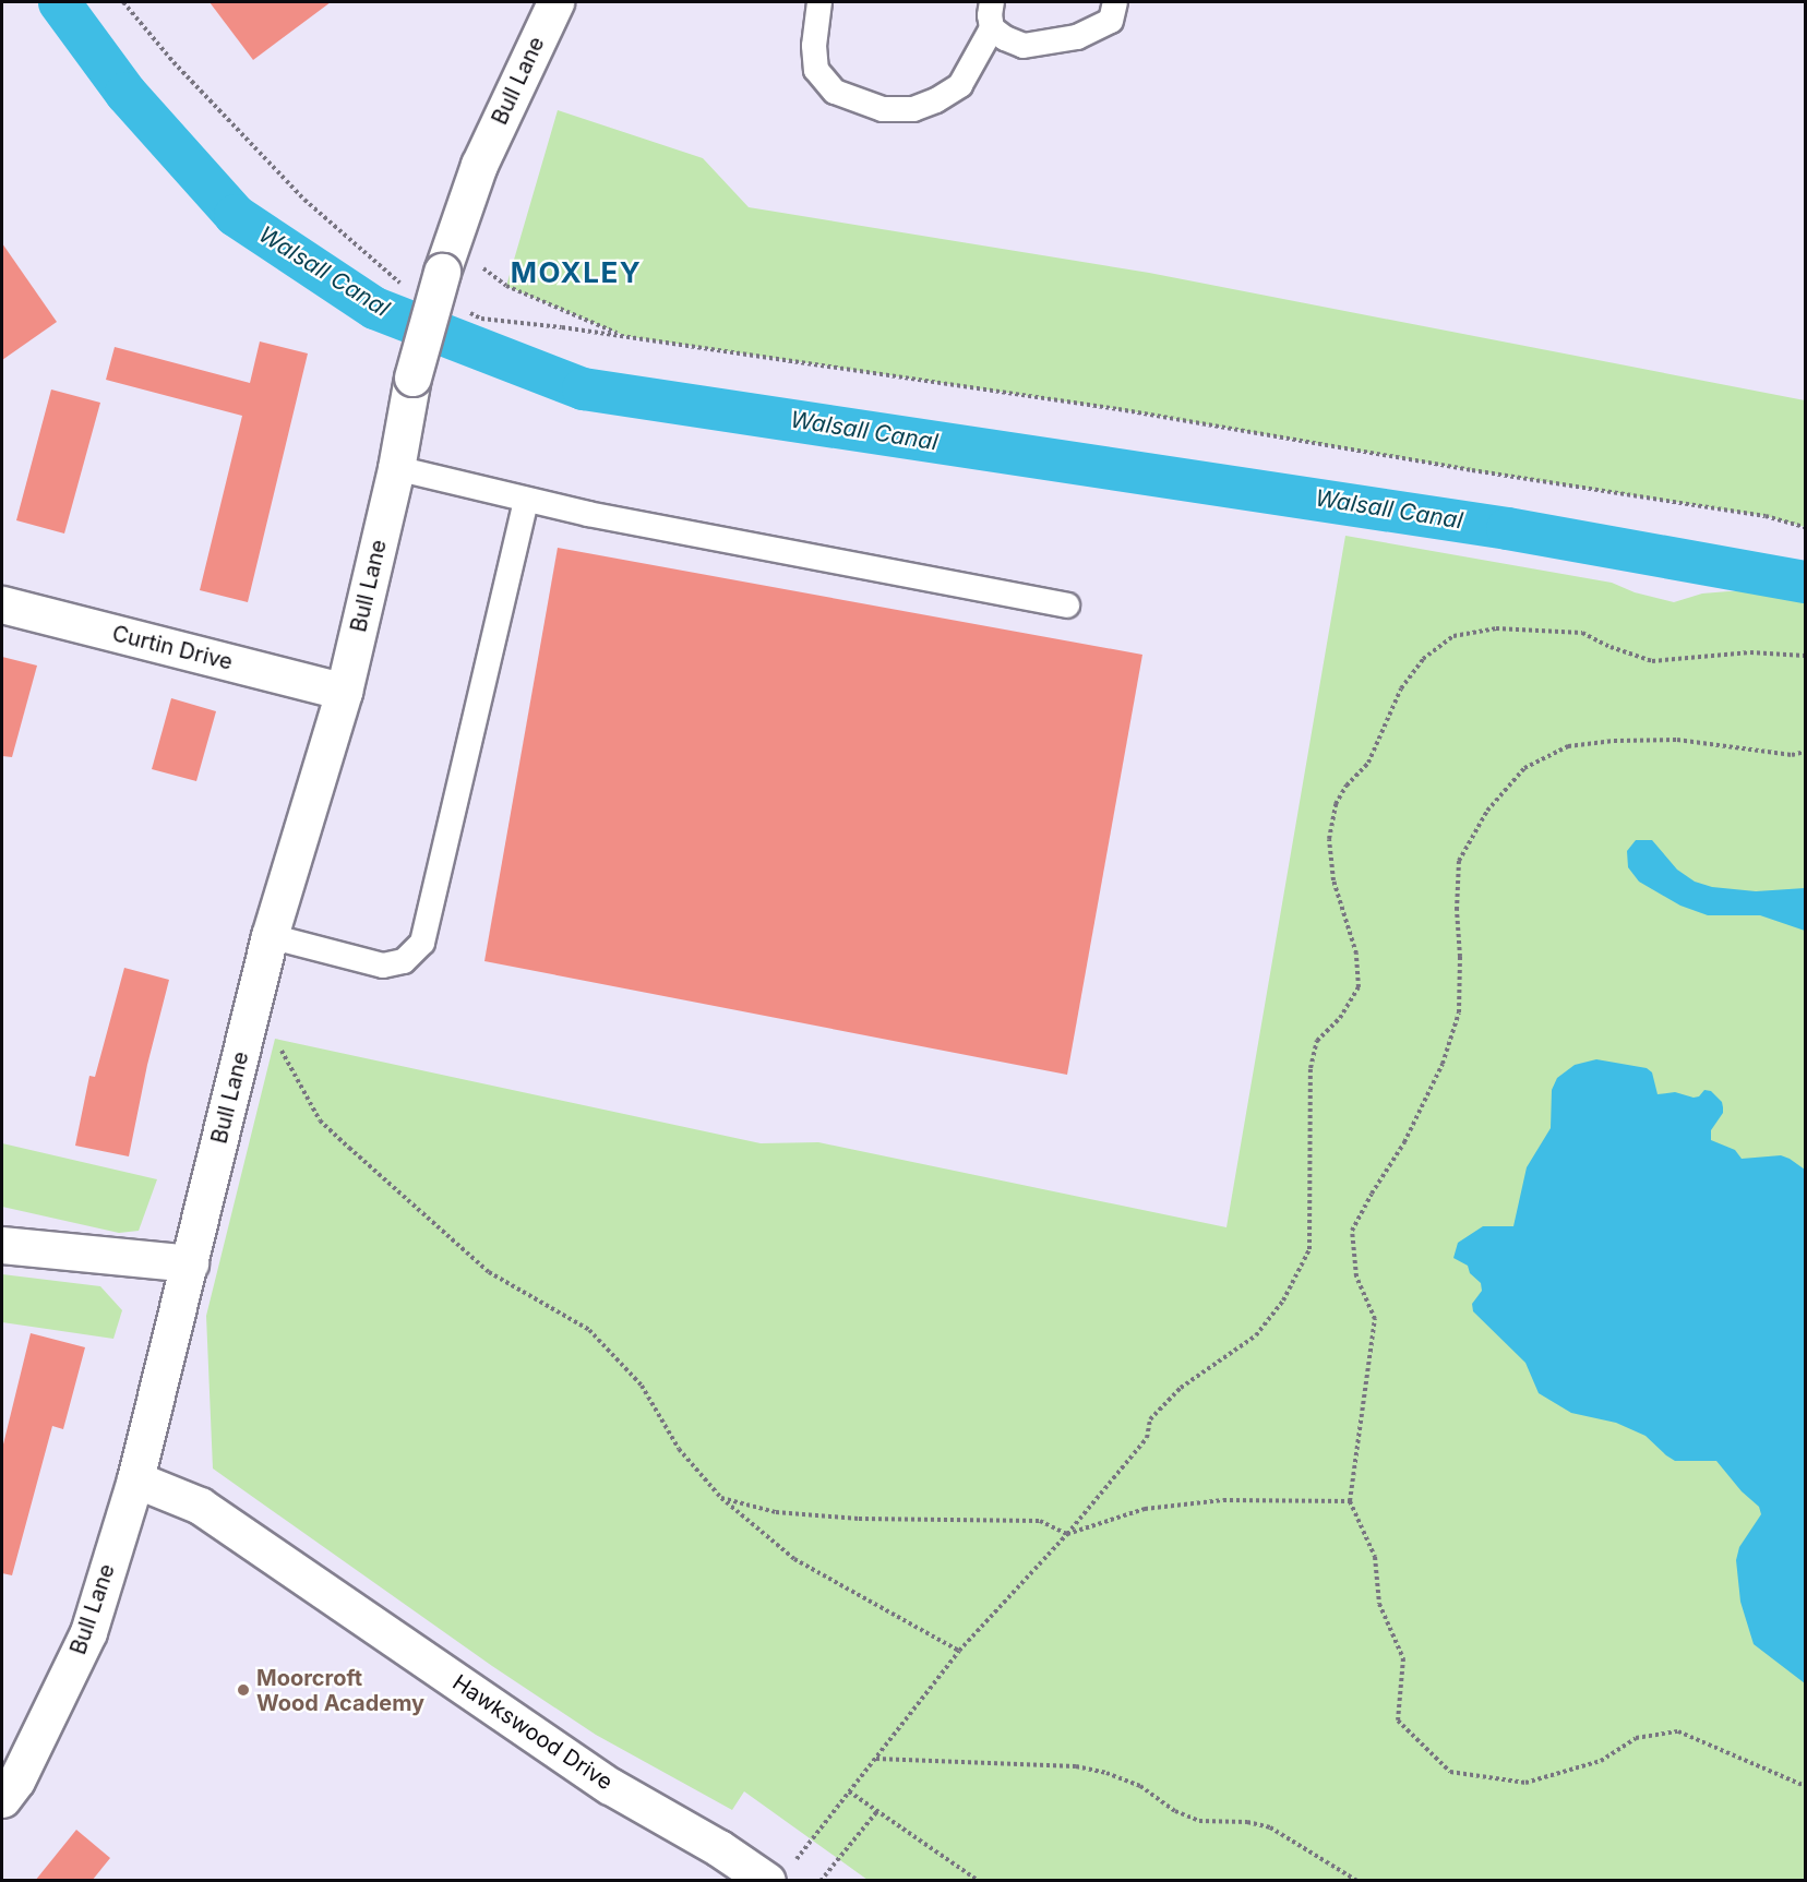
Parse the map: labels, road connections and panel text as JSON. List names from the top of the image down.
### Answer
{
  "streets": {
    "street": ["Bull Lane", "Curtin Drive", "Hawkswood Drive"]
  },
  "crossings": [
    ["Bull Lane", "Curtin Drive"],
    ["Bull Lane", "Hawkswood Drive"]
  ],
  "districts": ["MOXLEY"],
  "water": ["Walsall Canal"],
  "places": ["Moorcroft Wood Academy"]
}
